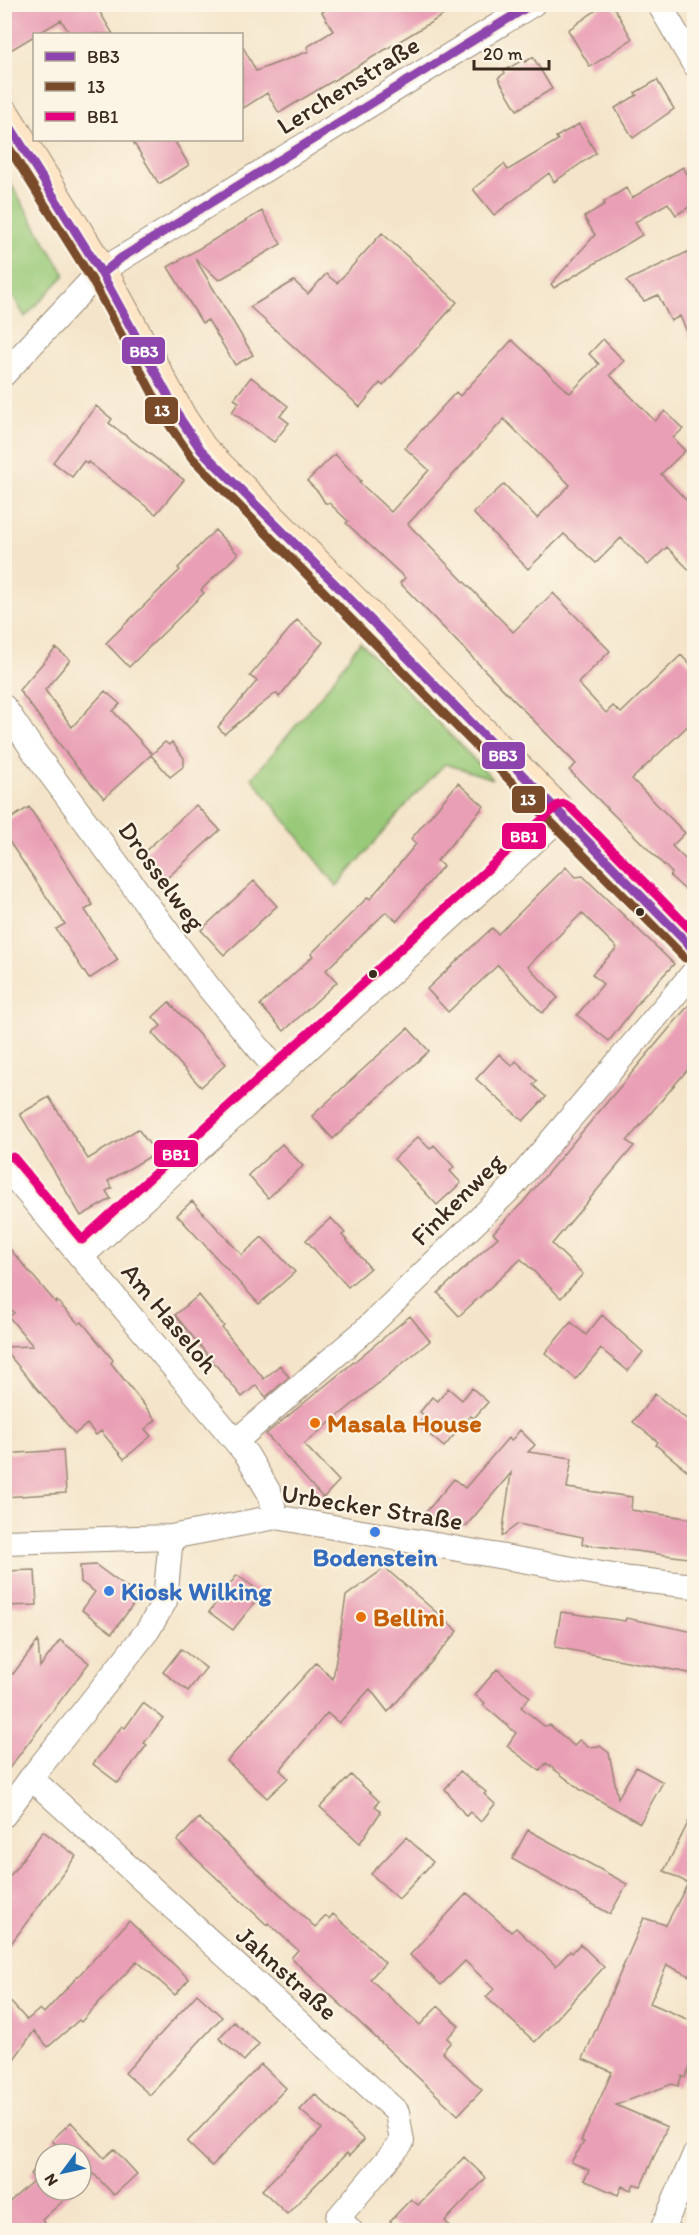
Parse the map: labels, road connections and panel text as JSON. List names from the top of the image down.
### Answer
{
  "streets": {
    "street": [
      "Lerchenstraße",
      "Drosselweg",
      "Finkenweg",
      "Am Haseloh",
      "Urbecker Straße",
      "Jahnstraße"
    ]
  },
  "crossings": [
    ["Finkenweg", "Am Haseloh"],
    ["Am Haseloh", "Urbecker Straße"]
  ],
  "places": [
    "Masala House",
    "Bodenstein",
    "Kiosk Wilking",
    "Bellini"
  ],
  "lines": ["transit line BB3", "transit line 13", "transit line BB1"],
  "legend": ["BB3", "13", "BB1"],
  "scale_bar": "20 m",
  "north": "bottom left"
}
